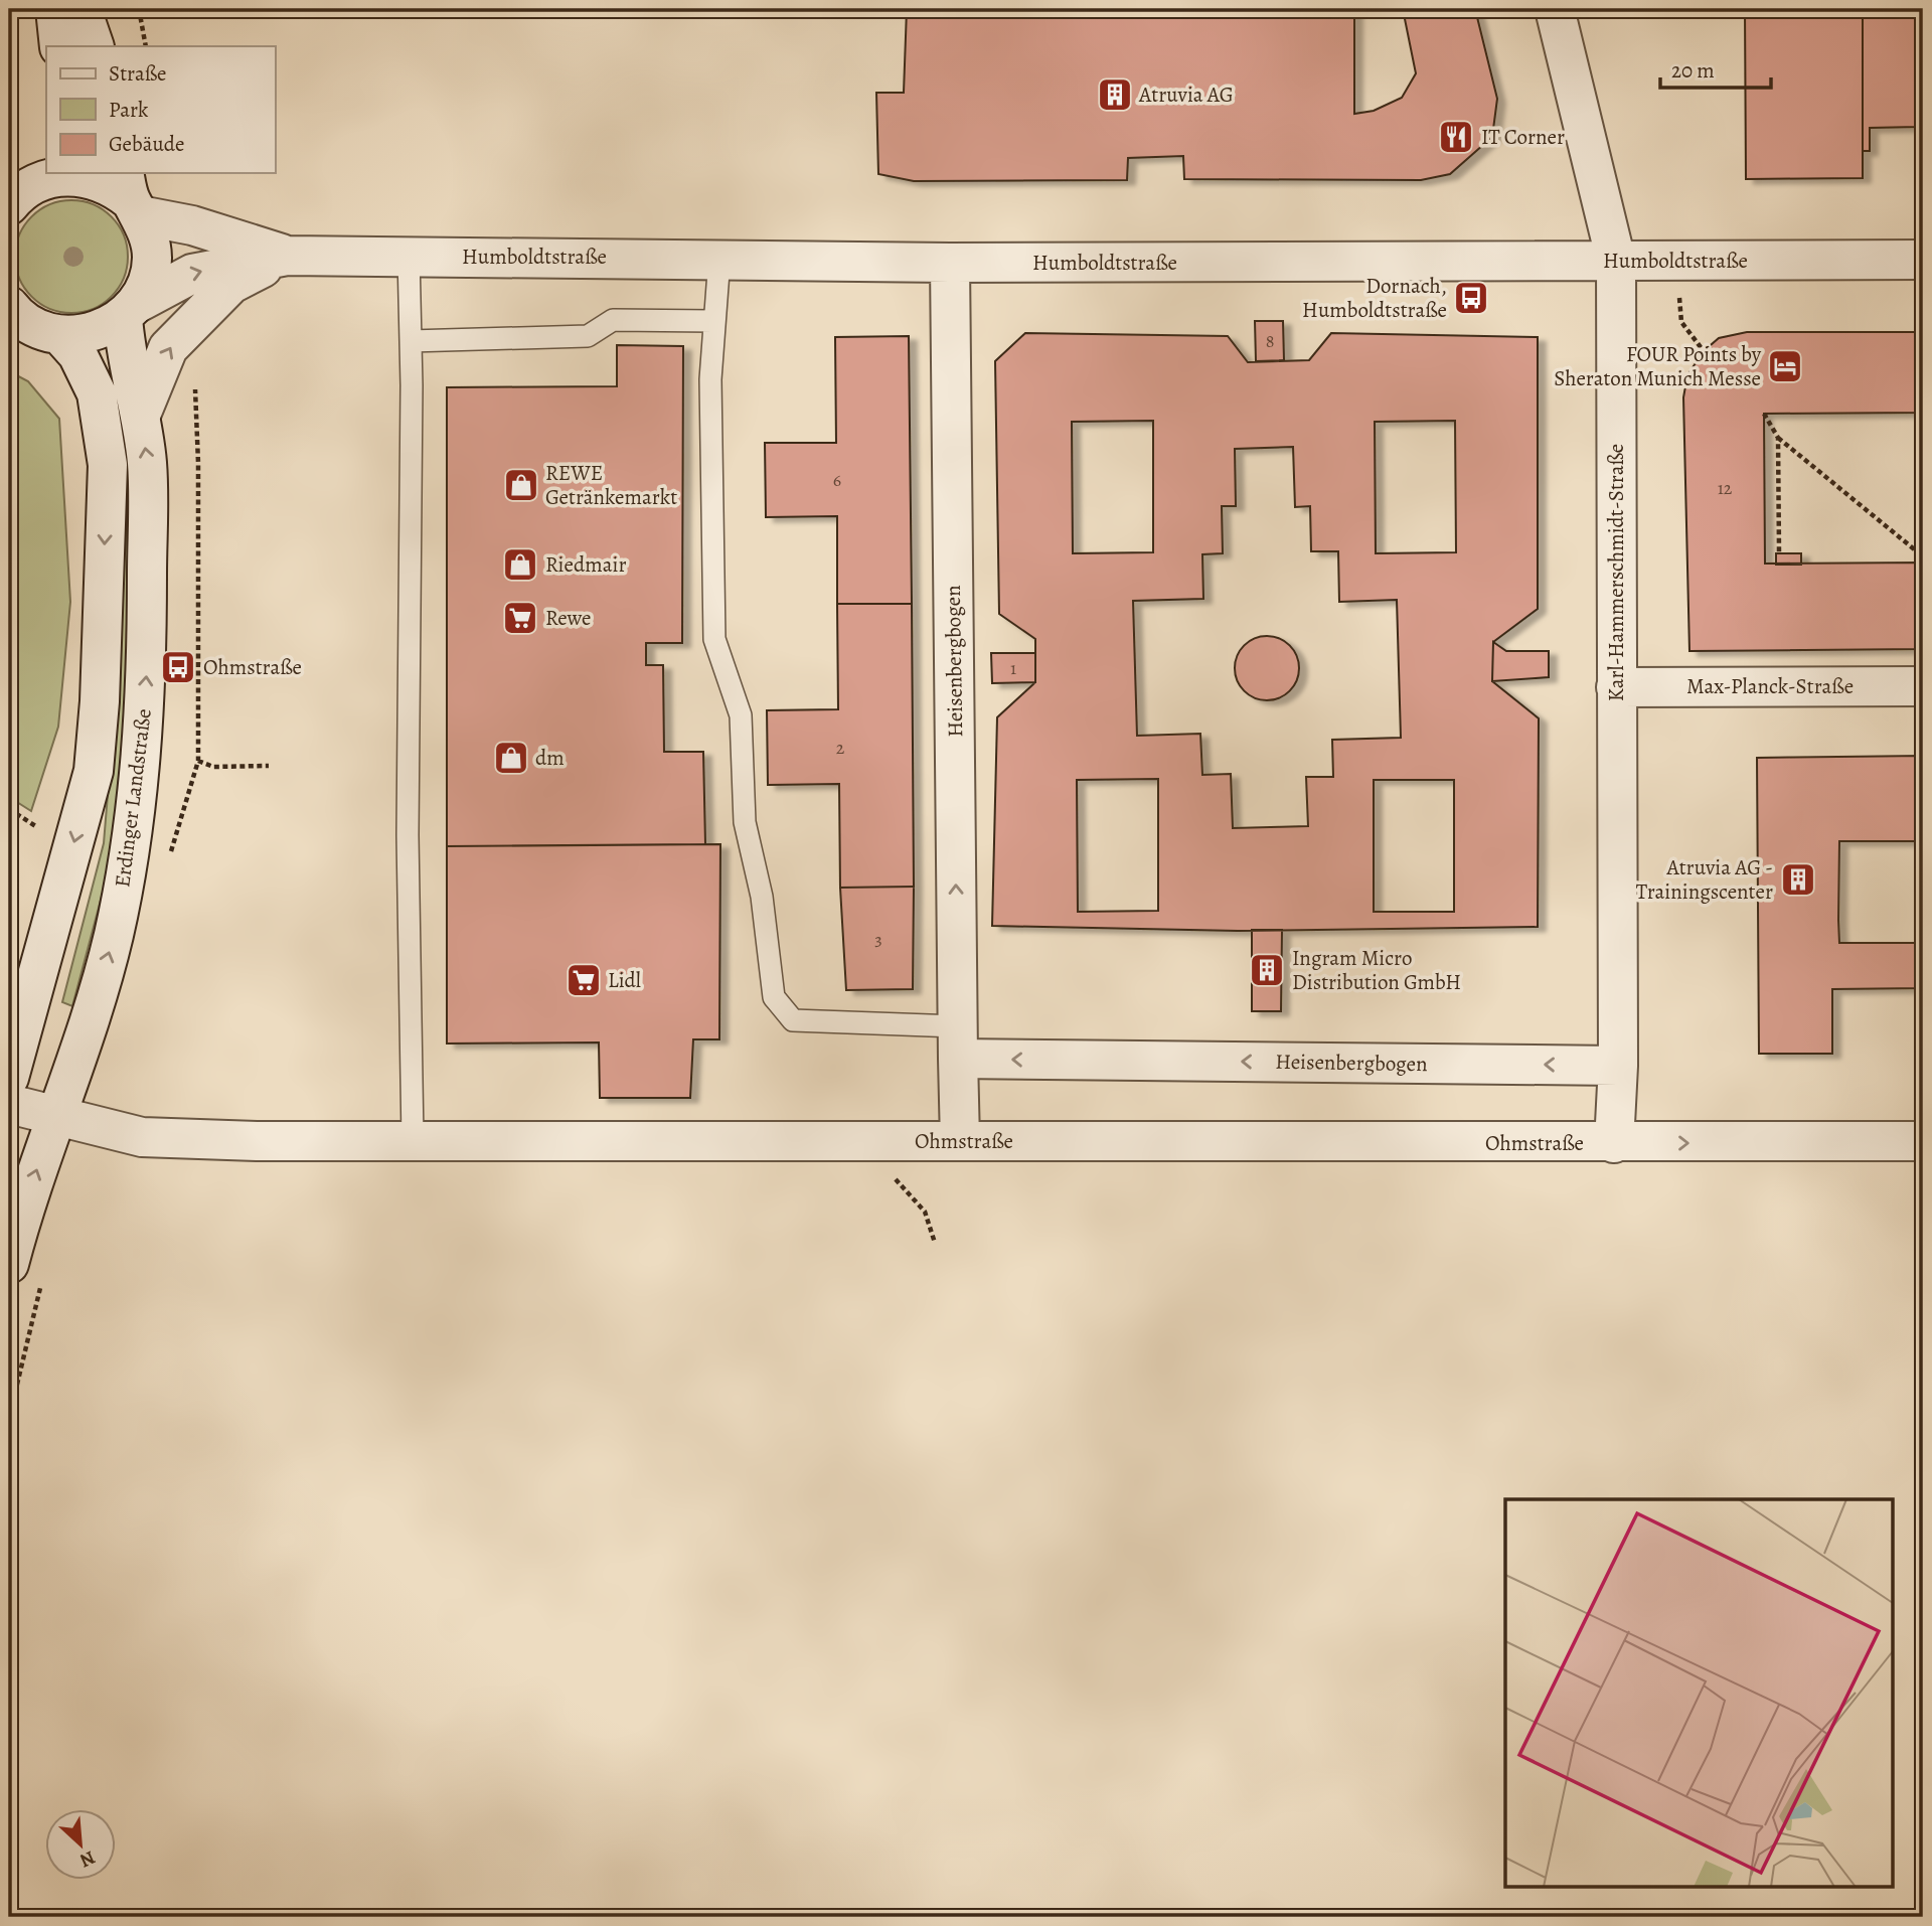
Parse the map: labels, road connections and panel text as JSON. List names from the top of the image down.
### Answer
{
  "streets": {
    "street": [
      "Humboldtstraße",
      "Karl-Hammerschmidt-Straße",
      "Heisenbergbogen",
      "Max-Planck-Straße",
      "Erdinger Landstraße",
      "Ohmstraße"
    ]
  },
  "crossings": [
    ["Humboldtstraße", "Karl-Hammerschmidt-Straße"],
    ["Humboldtstraße", "Heisenbergbogen"],
    ["Humboldtstraße", "Erdinger Landstraße"],
    ["Karl-Hammerschmidt-Straße", "Heisenbergbogen"],
    ["Karl-Hammerschmidt-Straße", "Max-Planck-Straße"],
    ["Karl-Hammerschmidt-Straße", "Ohmstraße"],
    ["Heisenbergbogen", "Ohmstraße"],
    ["Erdinger Landstraße", "Ohmstraße"]
  ],
  "places": {
    "building": ["Atruvia AG", "Atruvia AG - Trainingscenter", "Ingram Micro Distribution GmbH"],
    "restaurant": ["IT Corner"],
    "bus stop": ["Dornach, Humboldtstraße", "Ohmstraße"],
    "hotel": ["FOUR Points by Sheraton Munich Messe"],
    "shop": ["REWE Getränkemarkt", "Riedmair", "dm"],
    "supermarket": ["Rewe", "Lidl"]
  },
  "house_numbers": [
    "8",
    "6",
    "12",
    "1",
    "2",
    "3"
  ],
  "legend": ["Straße", "Park", "Gebäude"],
  "scale_bar": "20 m",
  "north": "bottom right"
}
